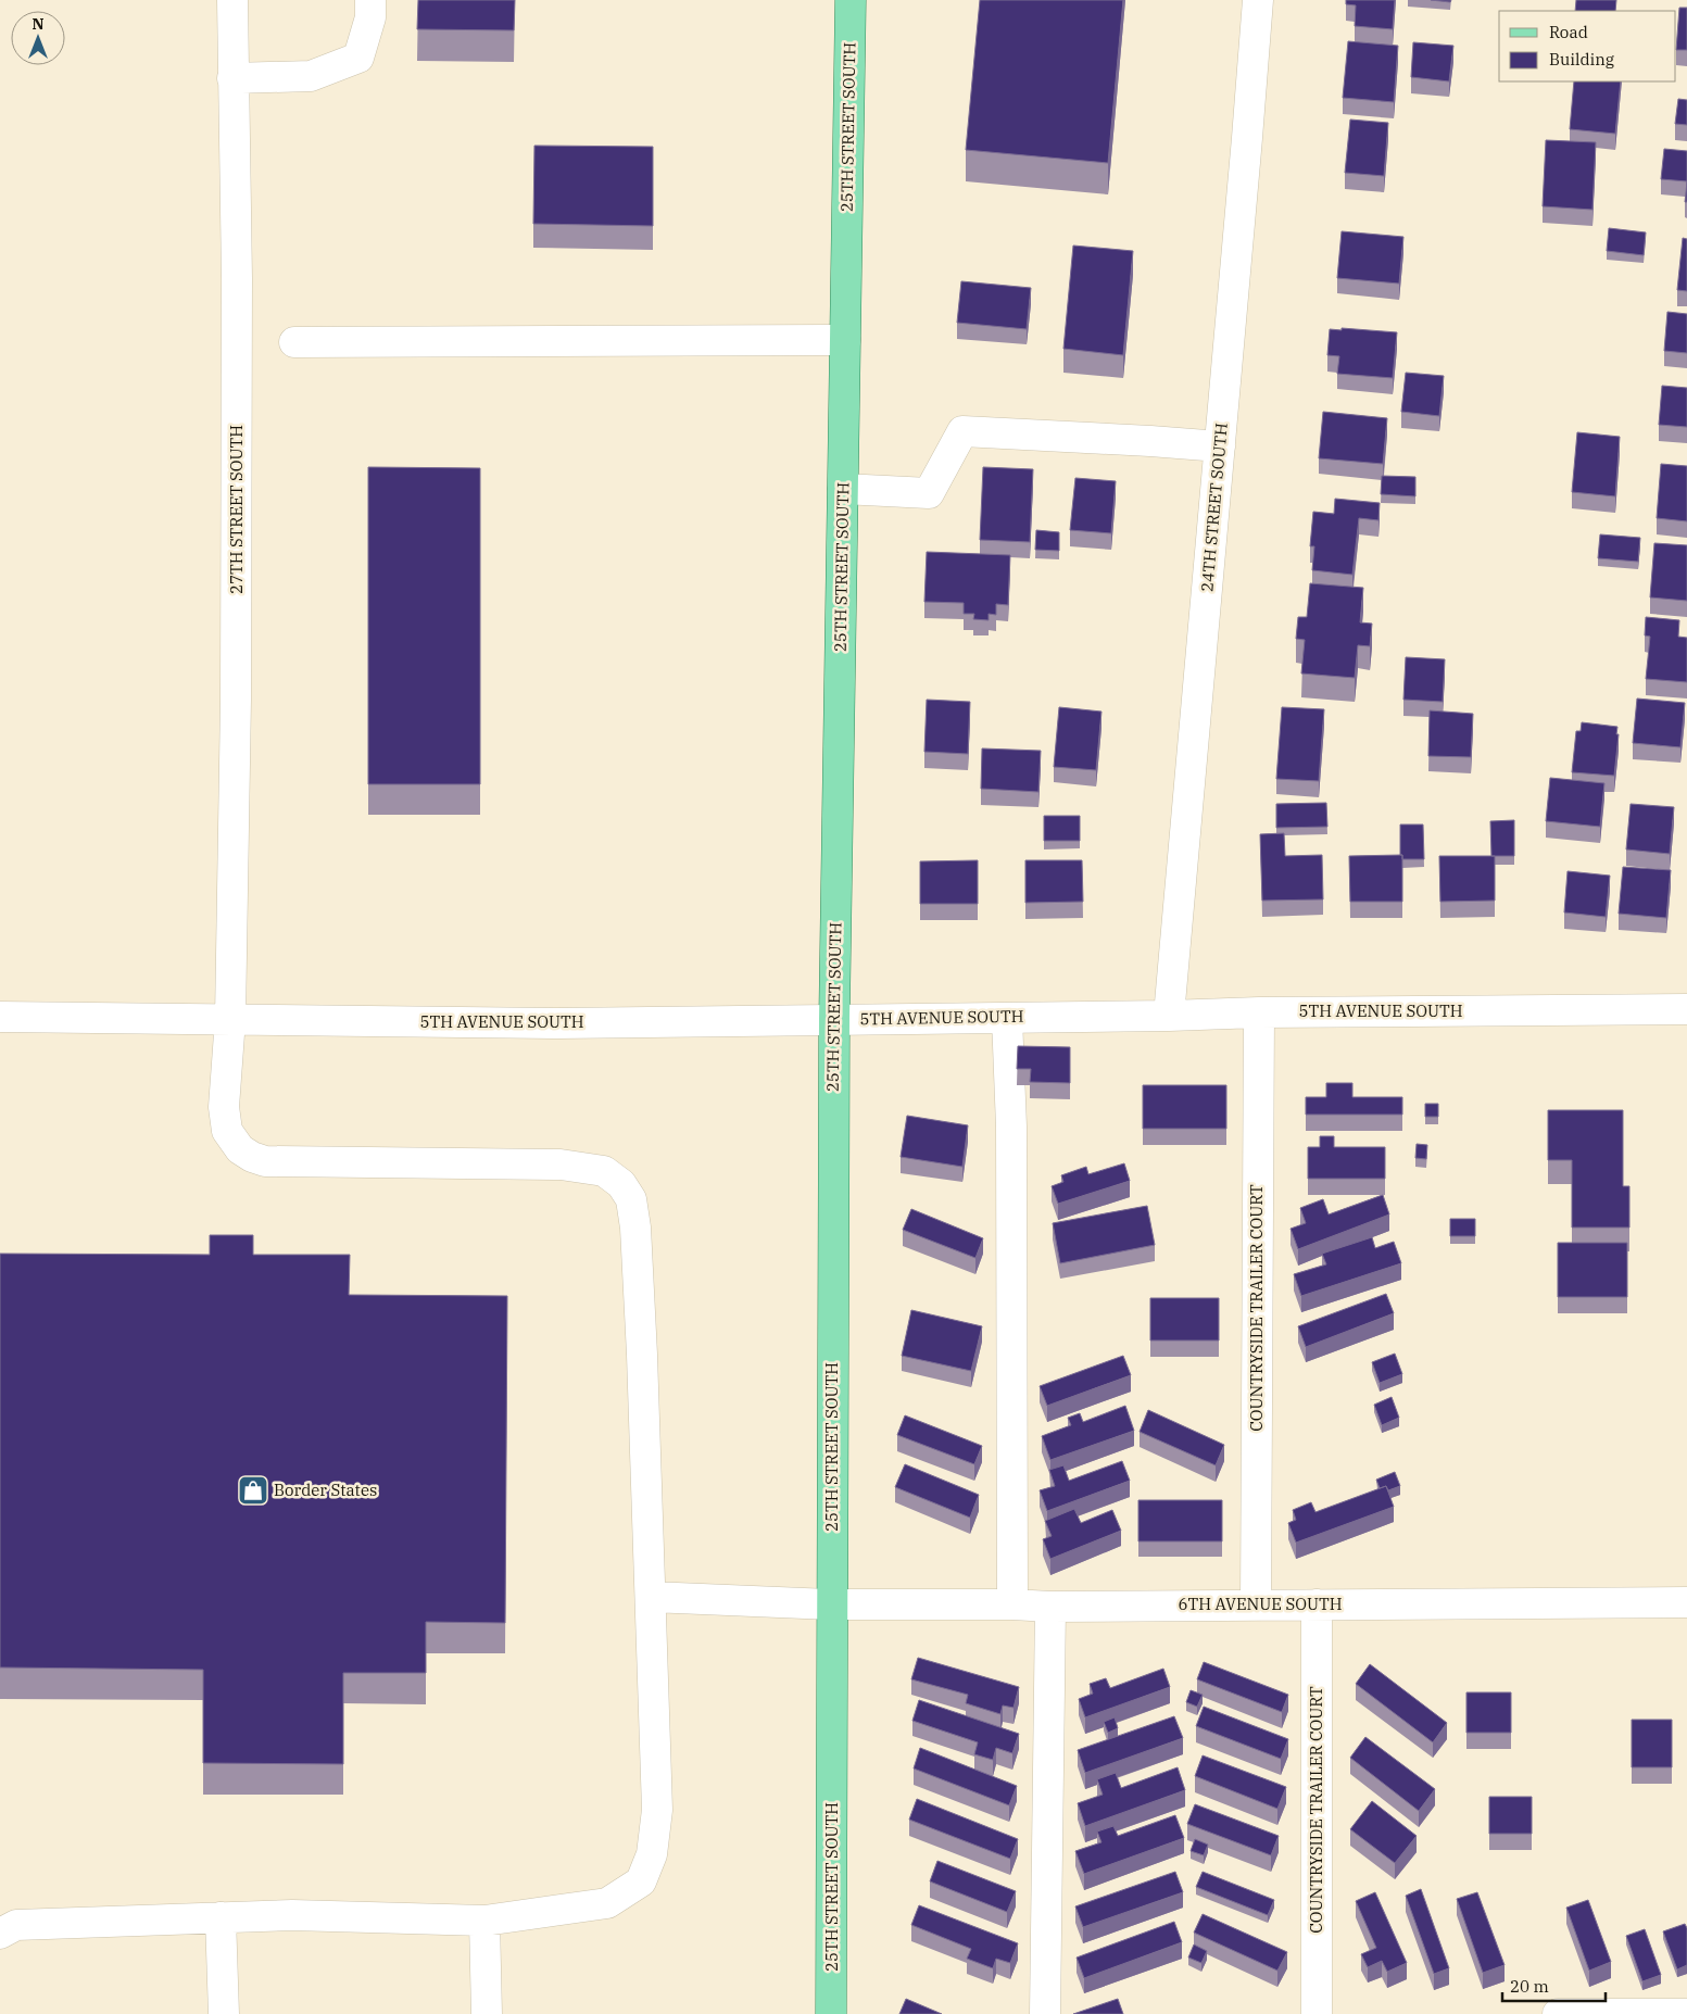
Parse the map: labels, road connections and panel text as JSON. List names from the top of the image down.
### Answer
{
  "streets": {
    "main road": ["25TH STREET SOUTH"],
    "street": [
      "24TH STREET SOUTH",
      "27TH STREET SOUTH",
      "5TH AVENUE SOUTH",
      "COUNTRYSIDE TRAILER COURT",
      "6TH AVENUE SOUTH"
    ]
  },
  "crossings": [
    ["25TH STREET SOUTH", "5TH AVENUE SOUTH"],
    ["25TH STREET SOUTH", "6TH AVENUE SOUTH"],
    ["24TH STREET SOUTH", "5TH AVENUE SOUTH"],
    ["27TH STREET SOUTH", "5TH AVENUE SOUTH"],
    ["27TH STREET SOUTH", "6TH AVENUE SOUTH"],
    ["5TH AVENUE SOUTH", "COUNTRYSIDE TRAILER COURT"],
    ["COUNTRYSIDE TRAILER COURT", "6TH AVENUE SOUTH"]
  ],
  "places": {
    "shop": ["Border States"]
  },
  "legend": ["Road", "Building"],
  "scale_bar": "20 m",
  "north": "top"
}
